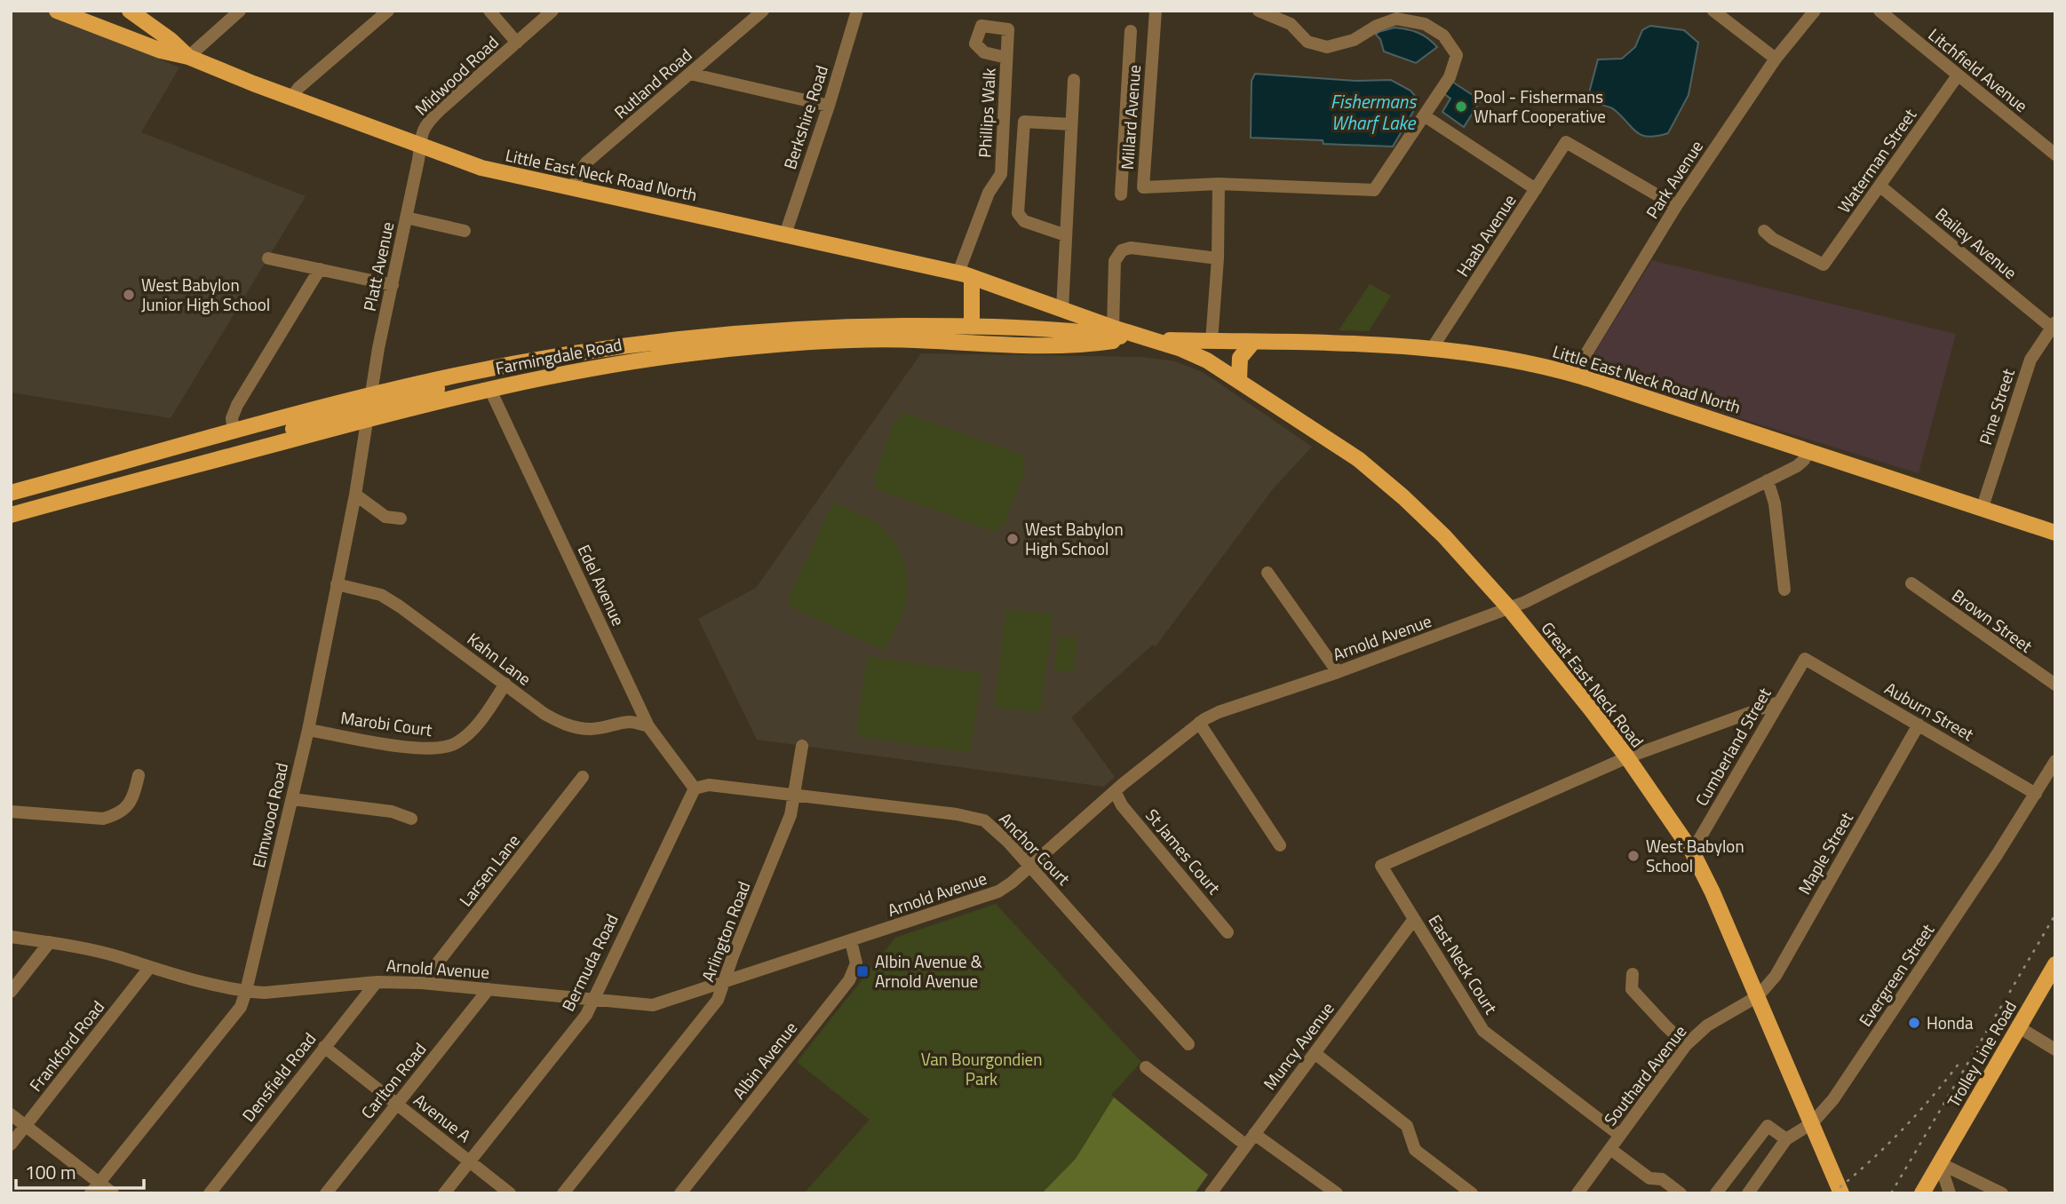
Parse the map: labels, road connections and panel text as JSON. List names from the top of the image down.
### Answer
{
  "streets": {
    "main road": [
      "Little East Neck Road North",
      "Farmingdale Road",
      "Great East Neck Road",
      "Trolley Line Road"
    ],
    "street": [
      "Litchfield Avenue",
      "Midwood Road",
      "Rutland Road",
      "Phillips Walk",
      "Berkshire Road",
      "Millard Avenue",
      "Waterman Street",
      "Park Avenue",
      "Haab Avenue",
      "Bailey Avenue",
      "Platt Avenue",
      "Pine Street",
      "Edel Avenue",
      "Brown Street",
      "Arnold Avenue",
      "Kahn Lane",
      "Auburn Street",
      "Marobi Court",
      "Cumberland Street",
      "Elmwood Road",
      "Anchor Court",
      "St James Court",
      "Maple Street",
      "Larsen Lane",
      "Arlington Road",
      "Bermuda Road",
      "East Neck Court",
      "Evergreen Street",
      "Frankford Road",
      "Muncy Avenue",
      "Albin Avenue",
      "Southard Avenue",
      "Densfield Road",
      "Carlton Road",
      "Avenue A"
    ]
  },
  "crossings": [
    ["Litchfield Avenue", "Waterman Street"],
    ["Midwood Road", "Little East Neck Road North"],
    ["Midwood Road", "Platt Avenue"],
    ["Rutland Road", "Little East Neck Road North"],
    ["Phillips Walk", "Little East Neck Road North"],
    ["Berkshire Road", "Little East Neck Road North"],
    ["Waterman Street", "Bailey Avenue"],
    ["Little East Neck Road North", "Park Avenue"],
    ["Little East Neck Road North", "Haab Avenue"],
    ["Little East Neck Road North", "Platt Avenue"],
    ["Little East Neck Road North", "Farmingdale Road"],
    ["Little East Neck Road North", "Pine Street"],
    ["Little East Neck Road North", "Arnold Avenue"],
    ["Little East Neck Road North", "Great East Neck Road"],
    ["Park Avenue", "Haab Avenue"],
    ["Bailey Avenue", "Pine Street"],
    ["Platt Avenue", "Farmingdale Road"],
    ["Platt Avenue", "Elmwood Road"],
    ["Farmingdale Road", "Edel Avenue"],
    ["Farmingdale Road", "Great East Neck Road"],
    ["Farmingdale Road", "Elmwood Road"],
    ["Edel Avenue", "Kahn Lane"],
    ["Edel Avenue", "Anchor Court"],
    ["Edel Avenue", "Bermuda Road"],
    ["Arnold Avenue", "Great East Neck Road"],
    ["Arnold Avenue", "Elmwood Road"],
    ["Arnold Avenue", "Anchor Court"],
    ["Arnold Avenue", "St James Court"],
    ["Arnold Avenue", "Larsen Lane"],
    ["Arnold Avenue", "Arlington Road"],
    ["Arnold Avenue", "Bermuda Road"],
    ["Arnold Avenue", "Frankford Road"],
    ["Arnold Avenue", "Albin Avenue"],
    ["Arnold Avenue", "Densfield Road"],
    ["Arnold Avenue", "Carlton Road"],
    ["Kahn Lane", "Marobi Court"],
    ["Kahn Lane", "Elmwood Road"],
    ["Great East Neck Road", "Cumberland Street"],
    ["Great East Neck Road", "Maple Street"],
    ["Great East Neck Road", "East Neck Court"],
    ["Great East Neck Road", "Evergreen Street"],
    ["Great East Neck Road", "Southard Avenue"],
    ["Auburn Street", "Cumberland Street"],
    ["Auburn Street", "Maple Street"],
    ["Auburn Street", "Evergreen Street"],
    ["Marobi Court", "Elmwood Road"],
    ["Anchor Court", "Arlington Road"],
    ["Anchor Court", "Bermuda Road"],
    ["Maple Street", "Southard Avenue"],
    ["Bermuda Road", "Avenue A"],
    ["East Neck Court", "Muncy Avenue"],
    ["East Neck Court", "Southard Avenue"],
    ["Densfield Road", "Avenue A"],
    ["Carlton Road", "Avenue A"]
  ],
  "water": ["Fishermans Wharf Lake"],
  "parks": ["Van Bourgondien Park"],
  "places": {
    "other": [
      "Pool - Fishermans Wharf Cooperative",
      "West Babylon Junior High School",
      "West Babylon High School",
      "West Babylon School",
      "Honda"
    ],
    "transit": ["Albin Avenue & Arnold Avenue"]
  },
  "scale_bar": "100 m"
}
